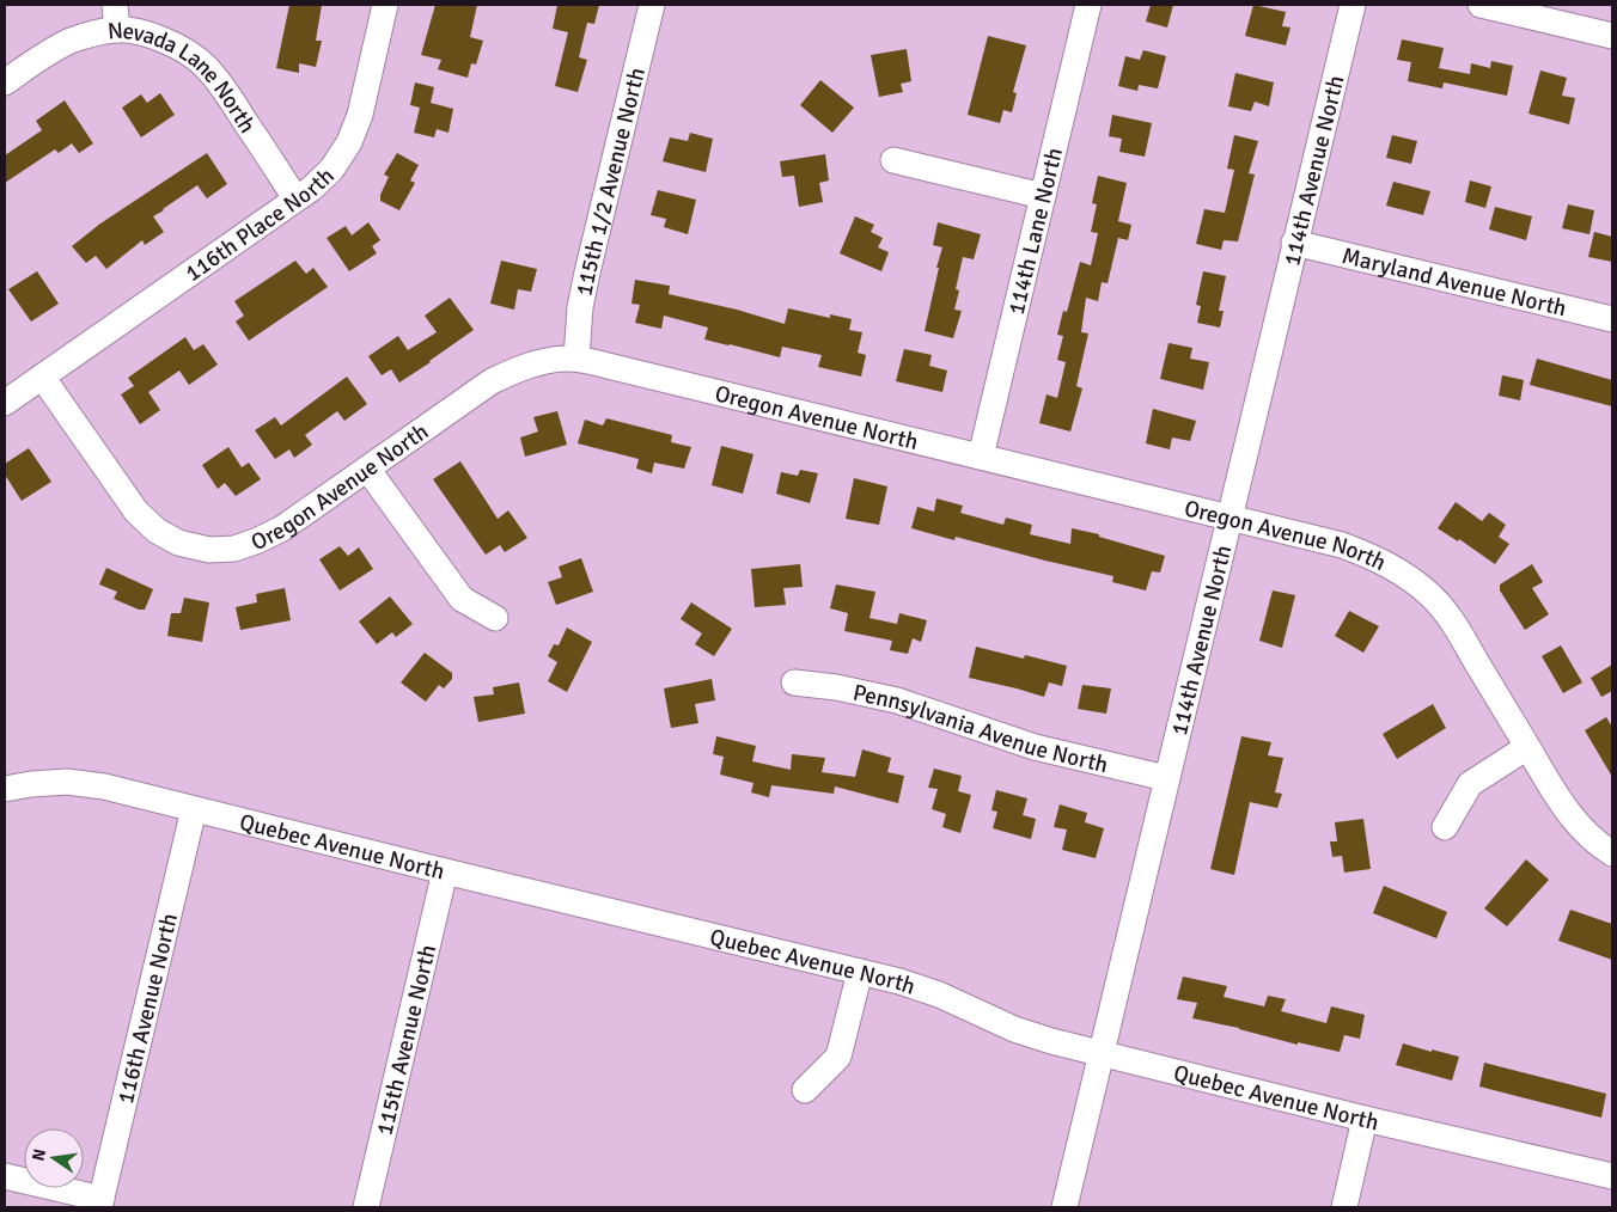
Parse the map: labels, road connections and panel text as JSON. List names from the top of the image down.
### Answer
{
  "streets": {
    "street": [
      "Nevada Lane North",
      "114th Avenue North",
      "115th 1/2 Avenue North",
      "116th Place North",
      "114th Lane North",
      "Maryland Avenue North",
      "Oregon Avenue North",
      "Pennsylvania Avenue North",
      "Quebec Avenue North",
      "116th Avenue North",
      "115th Avenue North"
    ]
  },
  "crossings": [
    ["Nevada Lane North", "116th Place North"],
    ["114th Avenue North", "Maryland Avenue North"],
    ["114th Avenue North", "Oregon Avenue North"],
    ["114th Avenue North", "Pennsylvania Avenue North"],
    ["114th Avenue North", "Quebec Avenue North"],
    ["115th 1/2 Avenue North", "Oregon Avenue North"],
    ["116th Place North", "Oregon Avenue North"],
    ["114th Lane North", "Oregon Avenue North"],
    ["Quebec Avenue North", "116th Avenue North"],
    ["Quebec Avenue North", "115th Avenue North"]
  ],
  "north": "left"
}
